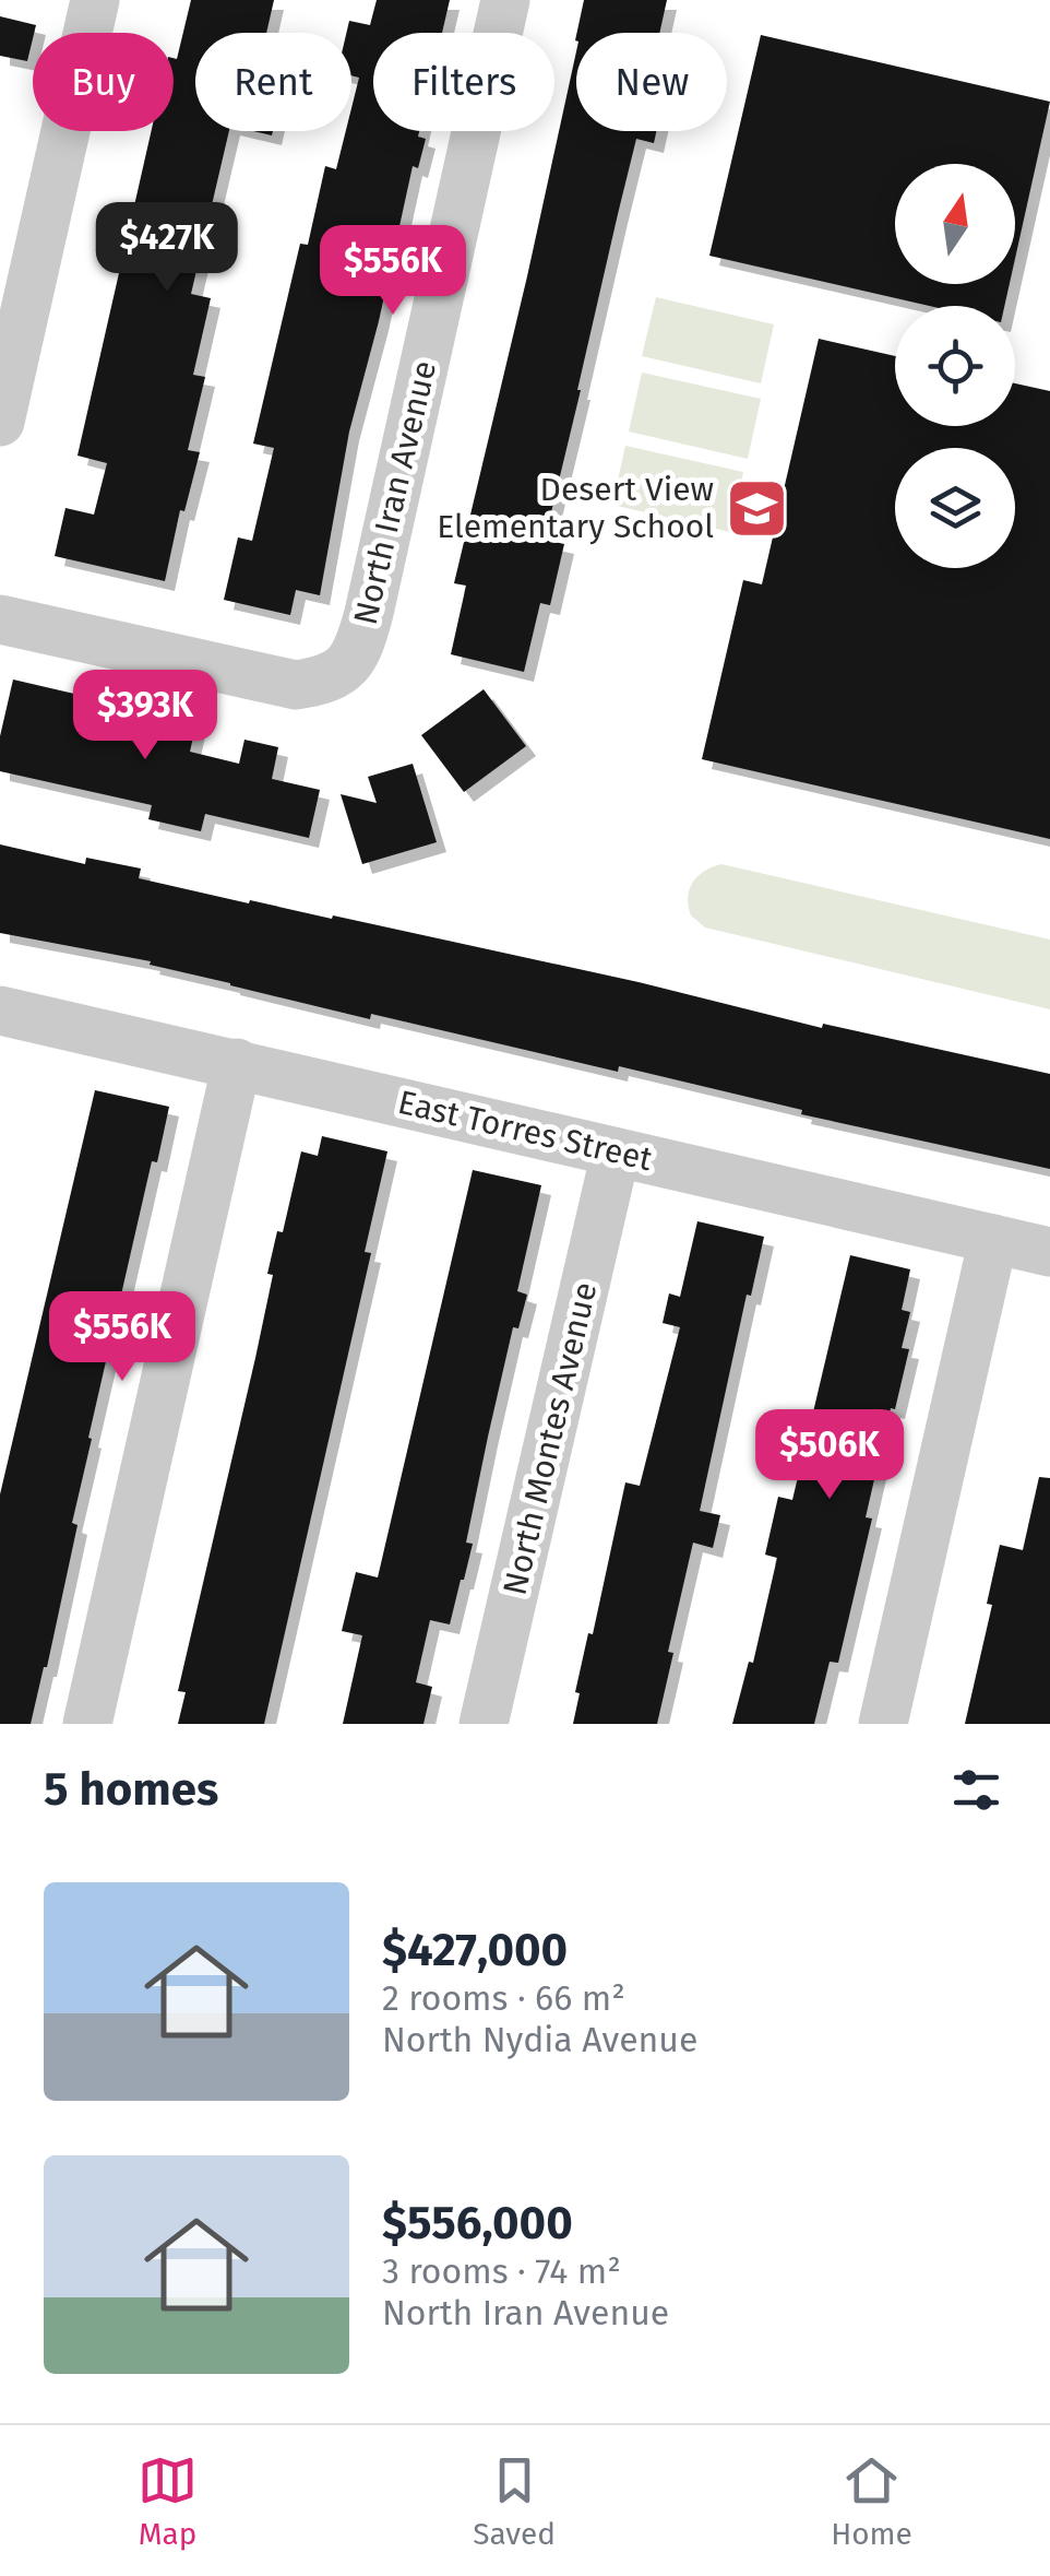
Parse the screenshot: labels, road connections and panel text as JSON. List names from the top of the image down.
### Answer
{
  "streets": {
    "street": ["North Iran Avenue", "East Torres Street", "North Montes Avenue"]
  },
  "crossings": [
    ["East Torres Street", "North Montes Avenue"]
  ],
  "places": {
    "school or university": ["Desert View Elementary School"]
  },
  "north": "top",
  "page": {
    "chip": [
      "Buy",
      "Rent",
      "Filters",
      "New"
    ],
    "price": [
      "$427K",
      "$556K",
      "$393K",
      "$556K",
      "$506K"
    ],
    "heading": "5 homes",
    "list": [
      {
        "name": "$427,000",
        "note": "2 rooms · 66 m² · North Nydia Avenue"
      },
      {
        "name": "$556,000",
        "note": "3 rooms · 74 m² · North Iran Avenue"
      }
    ],
    "tabs": ["Map", "Saved", "Home"]
  }
}
